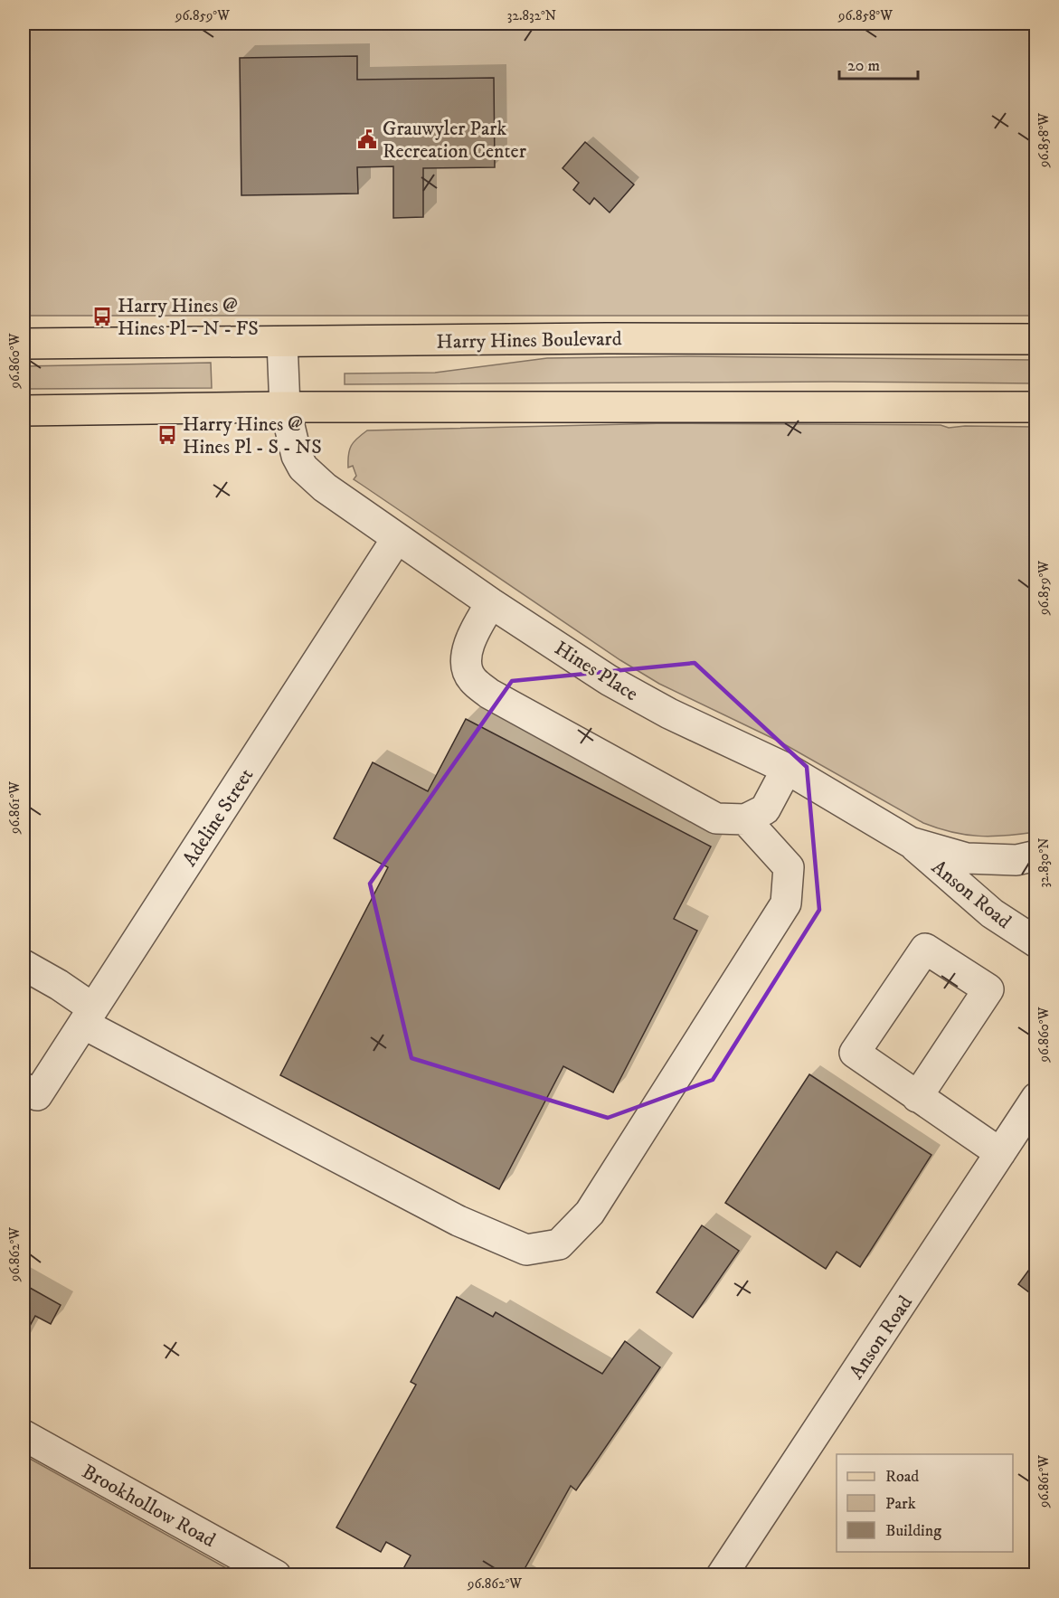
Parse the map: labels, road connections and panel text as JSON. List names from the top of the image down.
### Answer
{
  "streets": {
    "main road": ["Harry Hines Boulevard"],
    "street": [
      "Hines Place",
      "Adeline Street",
      "Anson Road",
      "Brookhollow Road"
    ]
  },
  "crossings": [
    ["Harry Hines Boulevard", "Hines Place"],
    ["Hines Place", "Adeline Street"],
    ["Hines Place", "Anson Road"]
  ],
  "places": {
    "public building": ["Grauwyler Park Recreation Center"],
    "bus stop": ["Harry Hines @ Hines Pl - N - FS", "Harry Hines @ Hines Pl - S - NS"]
  },
  "legend": ["Road", "Park", "Building"],
  "scale_bar": "20 m",
  "coordinates": [
    "96.859°W",
    "32.832°N",
    "96.858°W",
    "96.860°W",
    "96.861°W",
    "32.830°N",
    "96.862°W"
  ]
}
